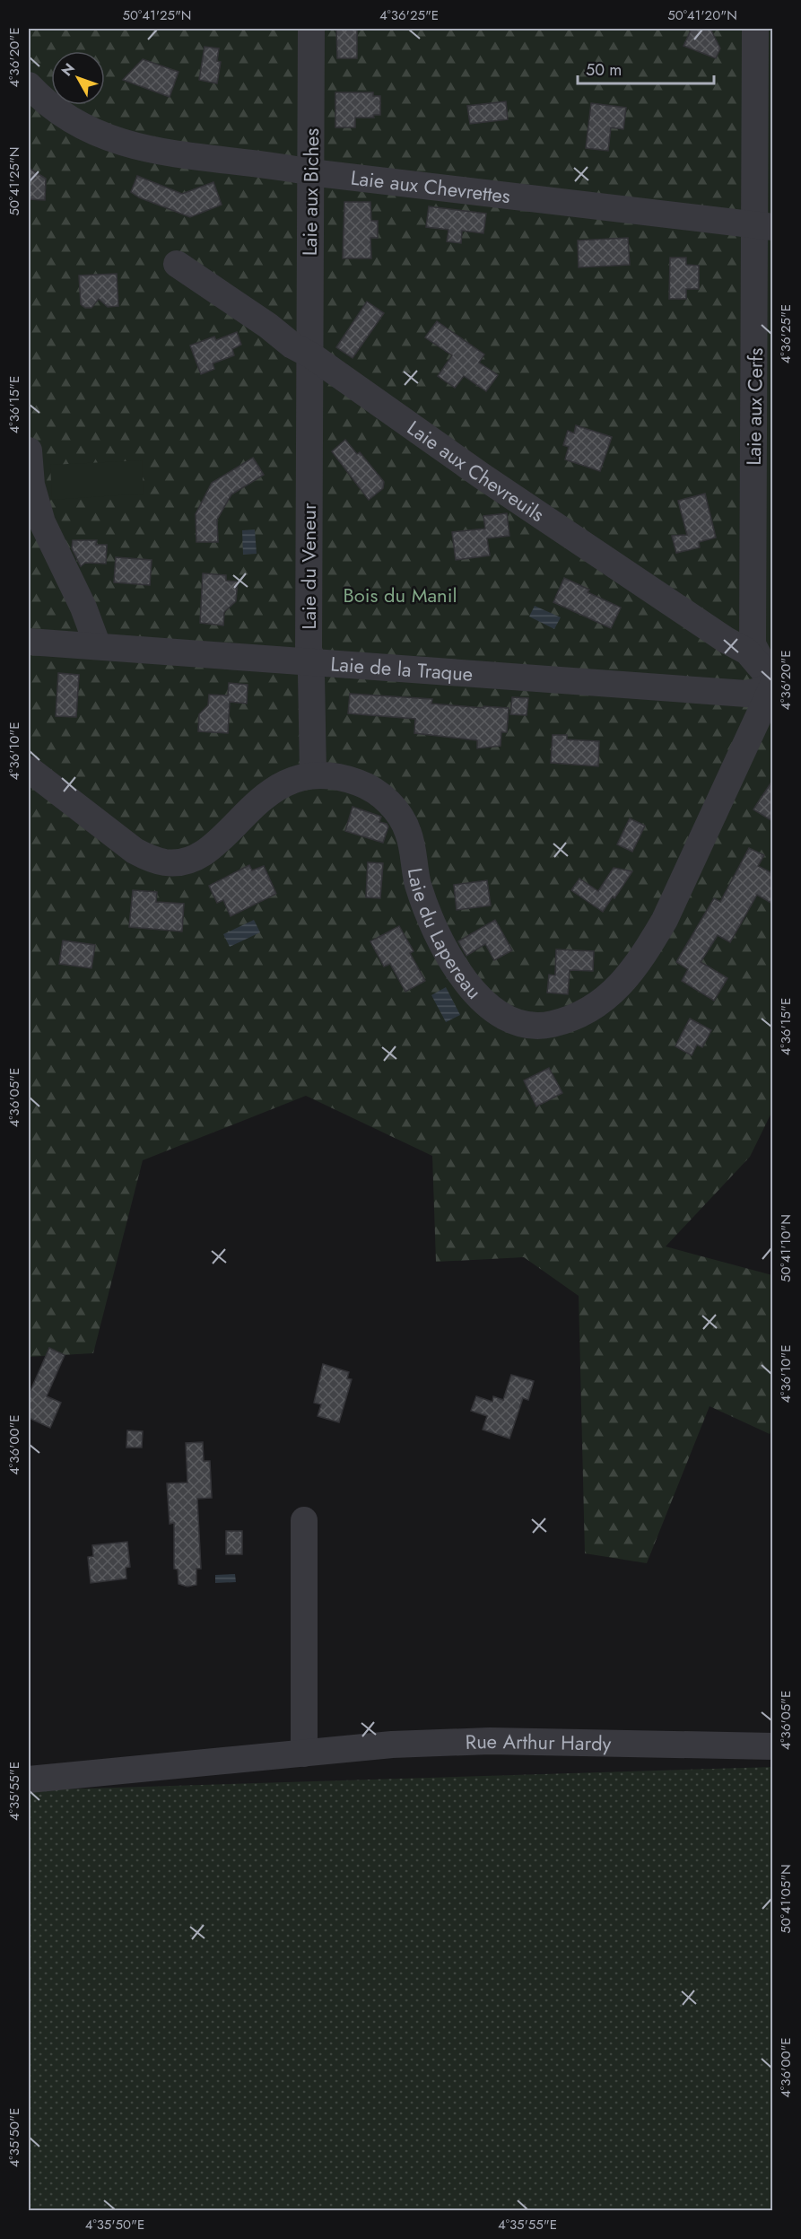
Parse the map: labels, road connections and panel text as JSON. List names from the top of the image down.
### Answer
{
  "streets": {
    "street": [
      "Laie aux Chevrettes",
      "Laie aux Biches",
      "Laie aux Cerfs",
      "Laie aux Chevreuils",
      "Laie du Veneur",
      "Laie de la Traque",
      "Laie du Lapereau",
      "Rue Arthur Hardy"
    ]
  },
  "crossings": [
    ["Laie aux Chevrettes", "Laie aux Biches"],
    ["Laie aux Chevrettes", "Laie aux Cerfs"],
    ["Laie aux Biches", "Laie aux Chevreuils"],
    ["Laie aux Biches", "Laie du Veneur"],
    ["Laie aux Cerfs", "Laie aux Chevreuils"],
    ["Laie aux Cerfs", "Laie de la Traque"],
    ["Laie aux Cerfs", "Laie du Lapereau"],
    ["Laie aux Chevreuils", "Laie du Veneur"],
    ["Laie aux Chevreuils", "Laie de la Traque"],
    ["Laie aux Chevreuils", "Laie du Lapereau"],
    ["Laie du Veneur", "Laie de la Traque"],
    ["Laie du Veneur", "Laie du Lapereau"],
    ["Laie de la Traque", "Laie du Lapereau"]
  ],
  "parks": ["Bois du Manil"],
  "scale_bar": "50 m",
  "north": "top left",
  "coordinates": [
    "50°41'25\"N",
    "4°36'25\"E",
    "50°41'20\"N",
    "4°36'20\"E",
    "4°36'15\"E",
    "4°36'10\"E",
    "4°36'05\"E",
    "50°41'10\"N",
    "4°36'00\"E",
    "4°35'55\"E",
    "50°41'05\"N",
    "4°35'50\"E"
  ]
}
